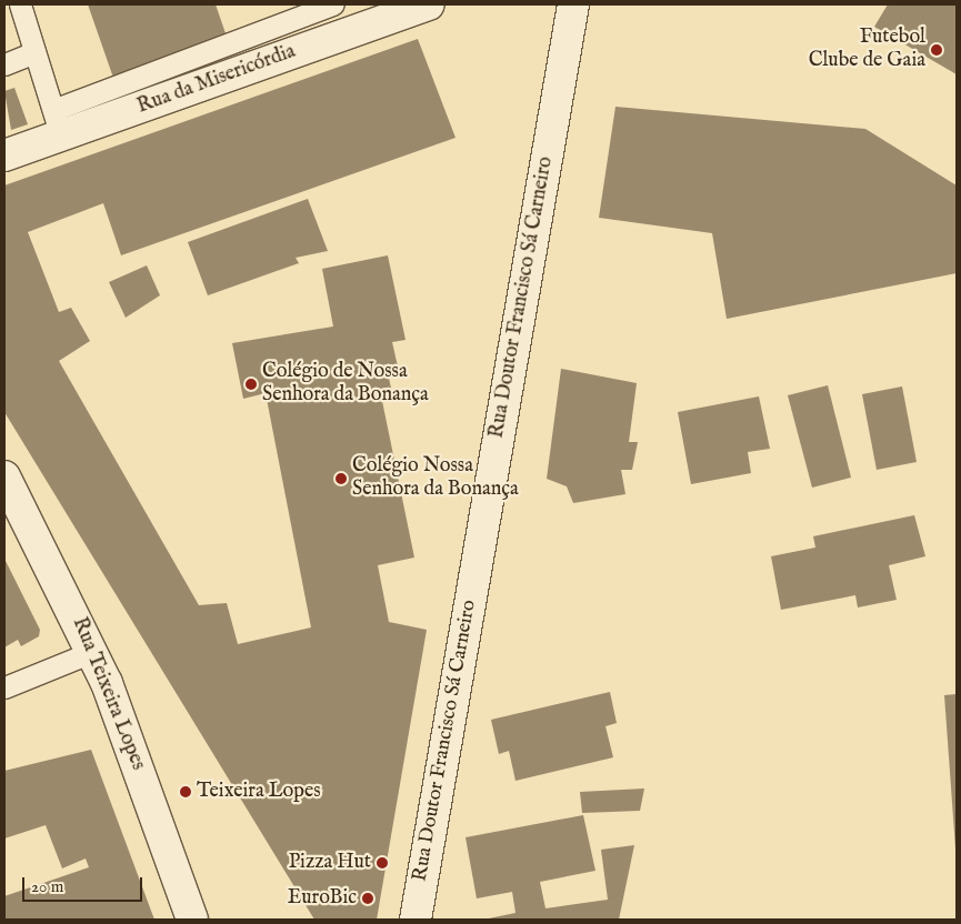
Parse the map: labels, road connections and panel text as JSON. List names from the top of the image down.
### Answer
{
  "streets": {
    "street": ["Rua da Misericórdia", "Rua Doutor Francisco Sá Carneiro", "Rua Teixeira Lopes"]
  },
  "places": [
    "Futebol Clube de Gaia",
    "Colégio de Nossa Senhora da Bonança",
    "Colégio Nossa Senhora da Bonança",
    "Teixeira Lopes",
    "Pizza Hut",
    "EuroBic"
  ],
  "scale_bar": "20 m"
}
